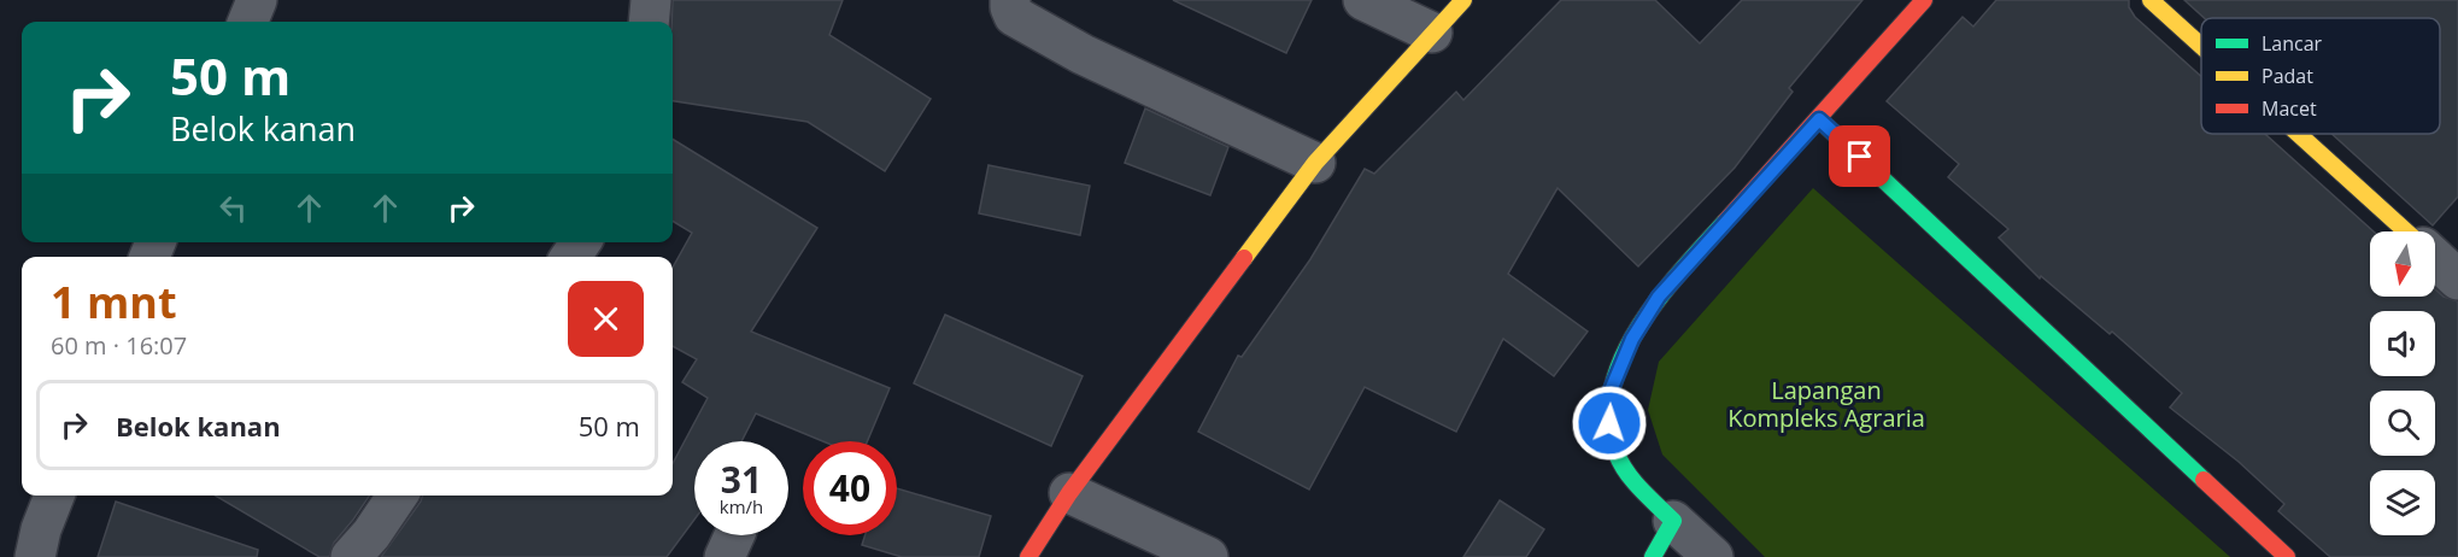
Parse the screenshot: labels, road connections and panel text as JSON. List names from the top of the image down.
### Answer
{
  "parks": ["Lapangan Kompleks Agraria"],
  "legend": ["Lancar", "Padat", "Macet"],
  "north": "bottom",
  "page": {
    "turn": ["50 m", "Belok kanan"],
    "heading": ["1 mnt", "60 m · 16:07"],
    "list": [
      {
        "name": "Belok kanan",
        "value": "50 m"
      }
    ],
    "speed": "31 km/h",
    "limit": "40"
  }
}
